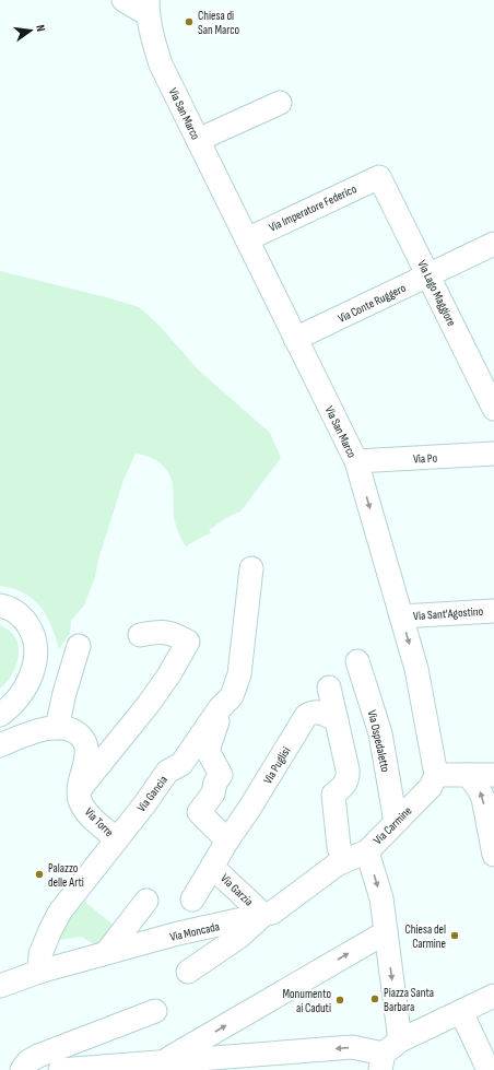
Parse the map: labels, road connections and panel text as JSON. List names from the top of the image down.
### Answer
{
  "streets": {
    "street": [
      "Via San Marco",
      "Via Imperatore Federico",
      "Via Lago Maggiore",
      "Via Conte Ruggero",
      "Via Po",
      "Via Sant'Agostino",
      "Via Ospedaletto",
      "Via Puglisi",
      "Via Gancia",
      "Via Torre",
      "Via Carmine",
      "Via Garzia",
      "Via Moncada"
    ]
  },
  "crossings": [
    ["Via San Marco", "Via Imperatore Federico"],
    ["Via San Marco", "Via Conte Ruggero"],
    ["Via San Marco", "Via Po"],
    ["Via San Marco", "Via Sant'Agostino"],
    ["Via San Marco", "Via Carmine"],
    ["Via Imperatore Federico", "Via Lago Maggiore"],
    ["Via Lago Maggiore", "Via Conte Ruggero"],
    ["Via Ospedaletto", "Via Carmine"],
    ["Via Puglisi", "Via Garzia"],
    ["Via Gancia", "Via Torre"],
    ["Via Gancia", "Via Moncada"],
    ["Via Carmine", "Via Moncada"],
    ["Via Garzia", "Via Moncada"]
  ],
  "places": [
    "Chiesa di San Marco",
    "Palazzo delle Arti",
    "Chiesa del Carmine",
    "Piazza Santa Barbara",
    "Monumento ai Caduti"
  ],
  "north": "right"
}
